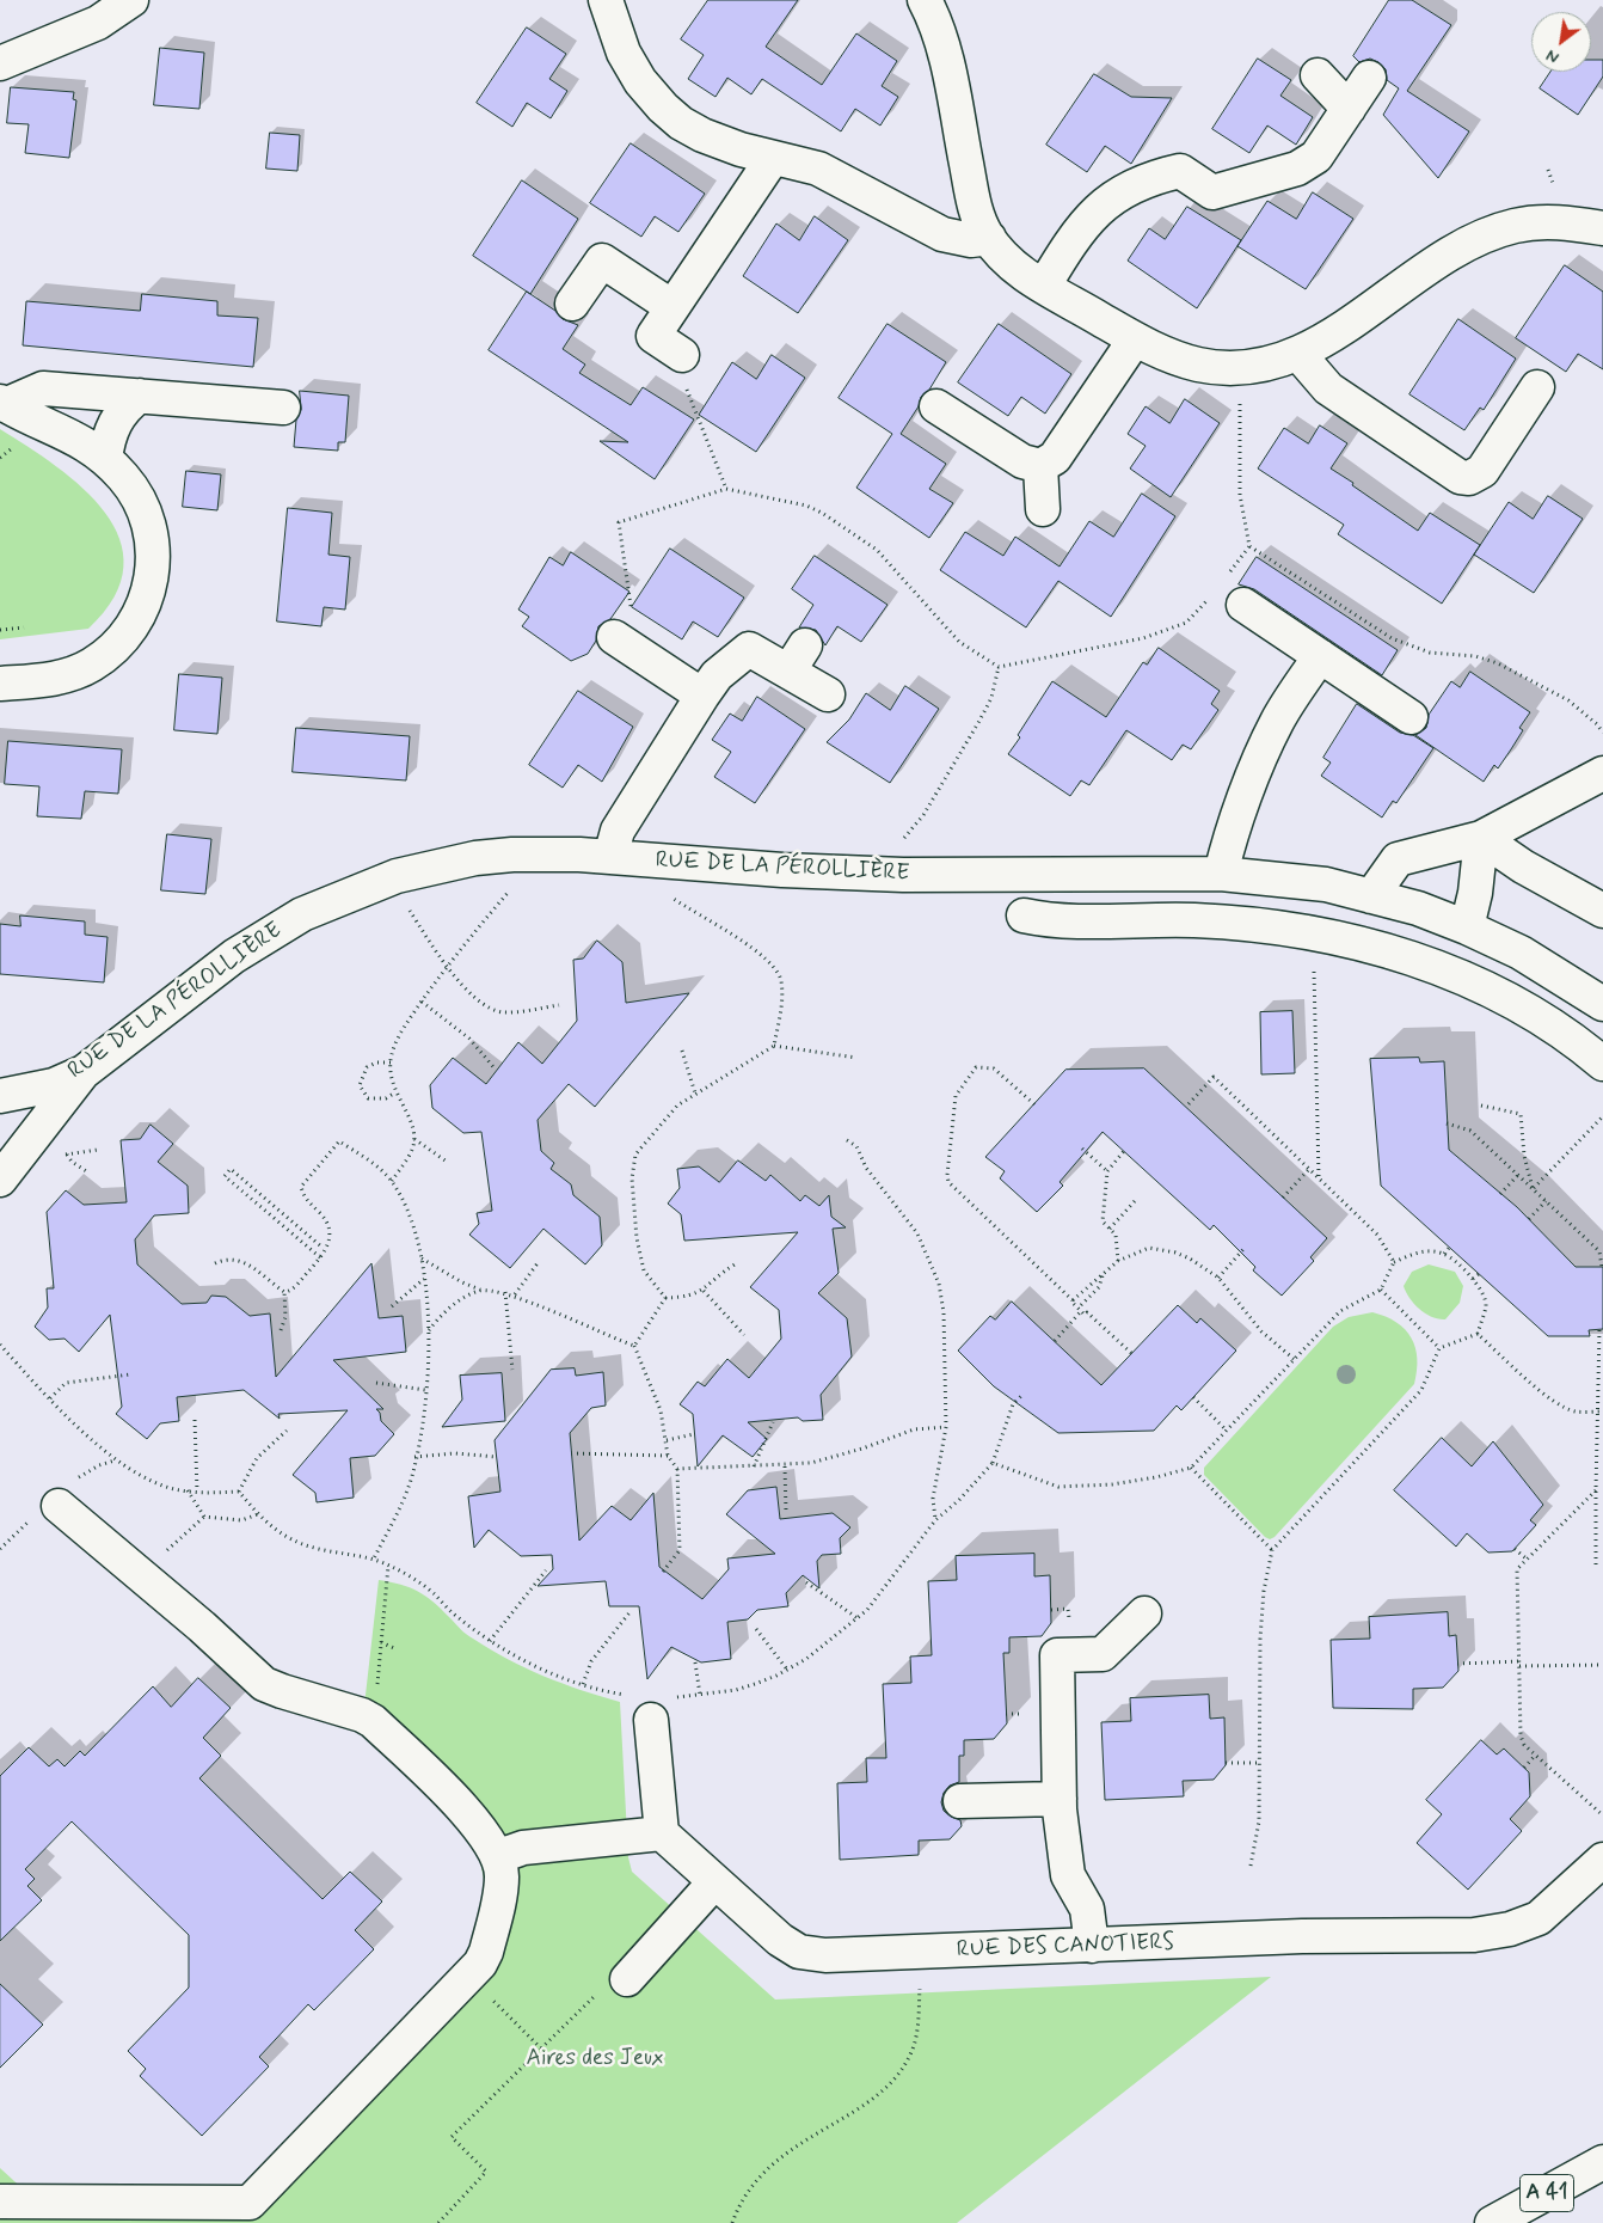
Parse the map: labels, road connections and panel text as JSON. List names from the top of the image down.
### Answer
{
  "streets": {
    "main road": ["RUE DE LA PÉROLLIÈRE", "RUE DES CANOTIERS", "A 41"]
  },
  "parks": ["Aires des Jeux"],
  "north": "bottom left"
}
